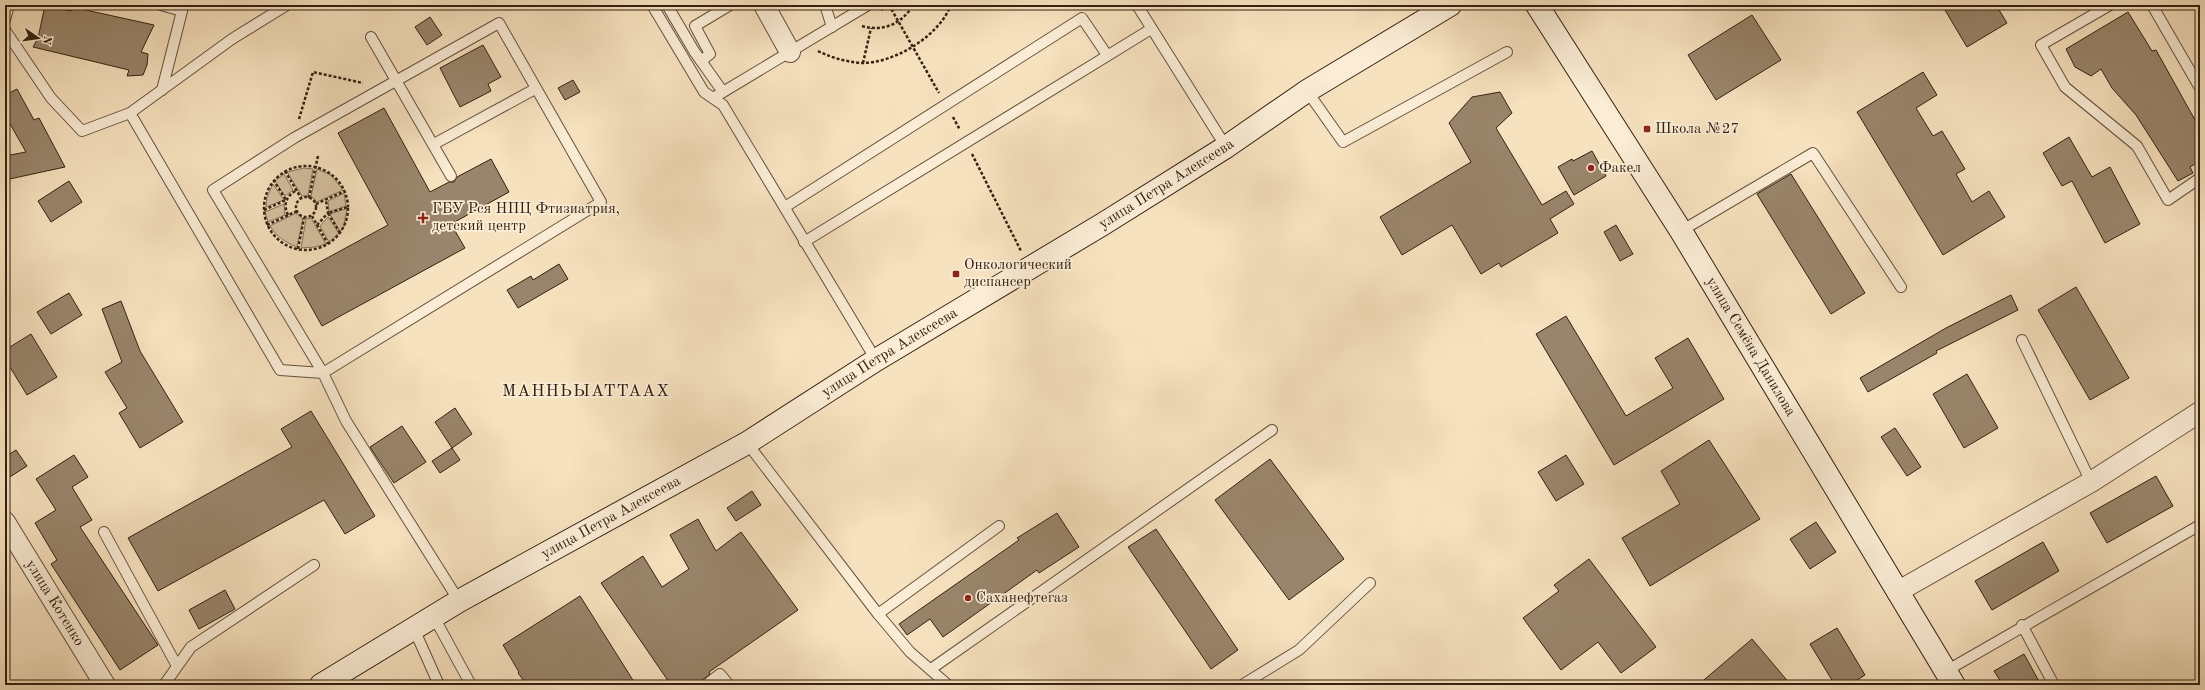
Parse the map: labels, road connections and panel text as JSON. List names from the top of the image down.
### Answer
{
  "streets": {
    "street": ["улица Петра Алексеева", "улица Семёна Данилова", "улица Котенко"]
  },
  "districts": ["МАННЬЫАТТААХ"],
  "places": {
    "transit": ["Школа №27", "Онкологический диспансер"],
    "other": ["Факел", "Саханефтегаз"],
    "health": ["ГБУ Рся НПЦ Фтизиатрия, детский центр"]
  },
  "north": "right"
}
